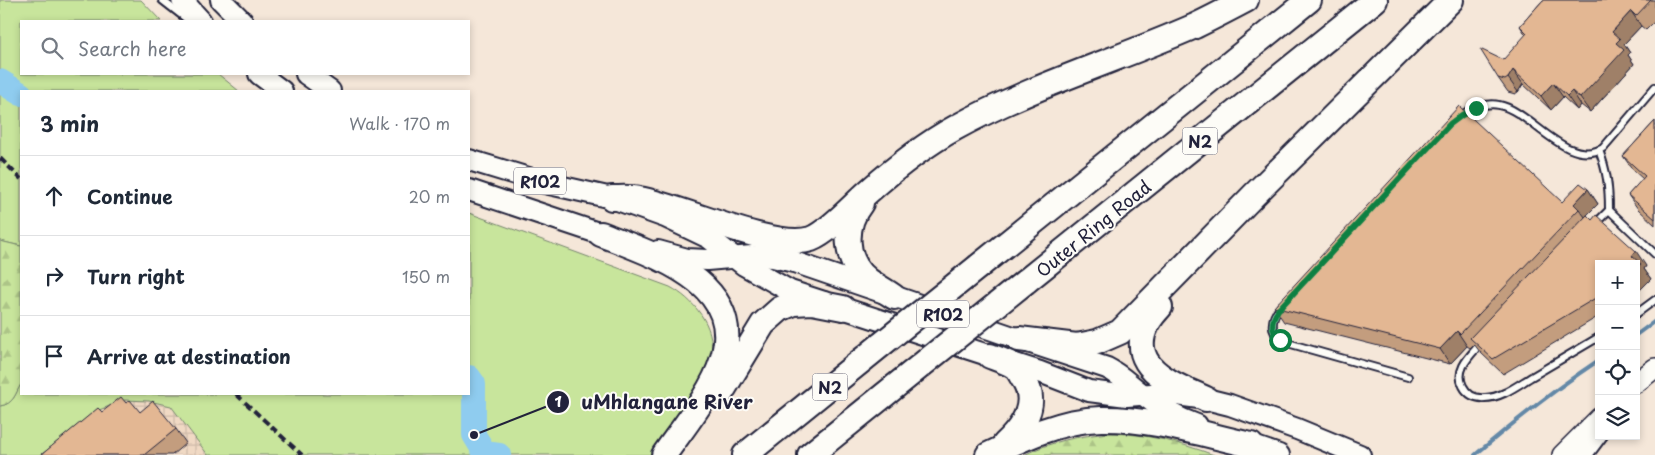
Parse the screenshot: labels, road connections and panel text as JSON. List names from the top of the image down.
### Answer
{
  "streets": {
    "highway": ["N2", "Outer Ring Road"],
    "main road": ["R102"]
  },
  "places": ["uMhlangane River"],
  "page": {
    "search": "Search here",
    "heading": ["3 min", "Walk · 170 m"],
    "list": [
      ["Continue", "20 m"],
      ["Turn right", "150 m"],
      "Arrive at destination"
    ],
    "map_buttons": ["+", "−"]
  }
}
